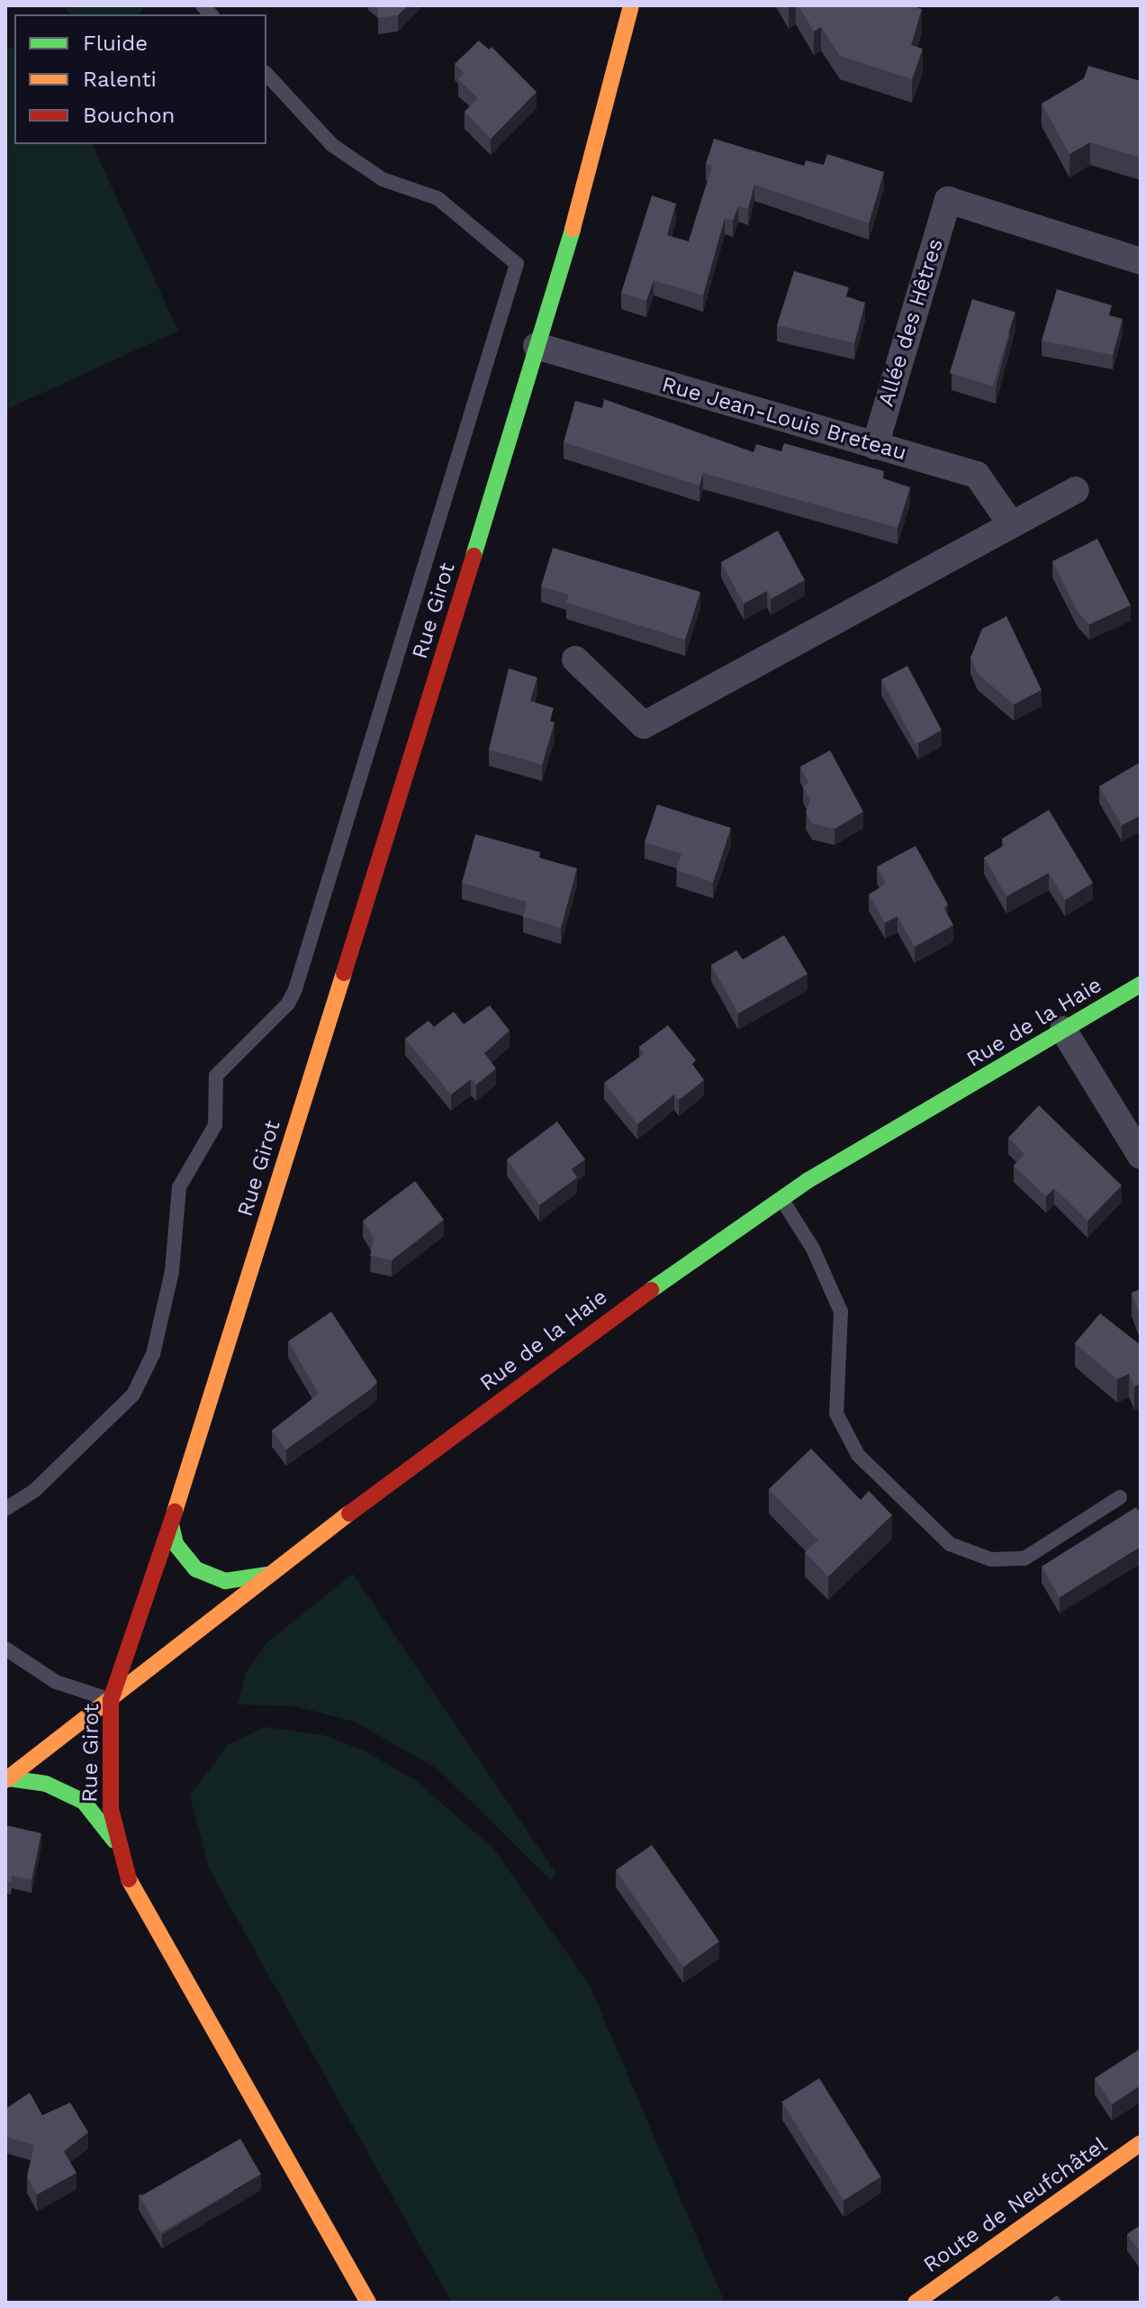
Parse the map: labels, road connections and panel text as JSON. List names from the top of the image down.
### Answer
{
  "streets": {
    "street": [
      "Allée des Hêtres",
      "Rue Jean-Louis Breteau",
      "Rue Girot",
      "Rue de la Haie",
      "Route de Neufchâtel"
    ]
  },
  "crossings": [
    ["Allée des Hêtres", "Rue Jean-Louis Breteau"],
    ["Rue Jean-Louis Breteau", "Rue Girot"],
    ["Rue Girot", "Rue de la Haie"]
  ],
  "legend": ["Fluide", "Ralenti", "Bouchon"]
}
